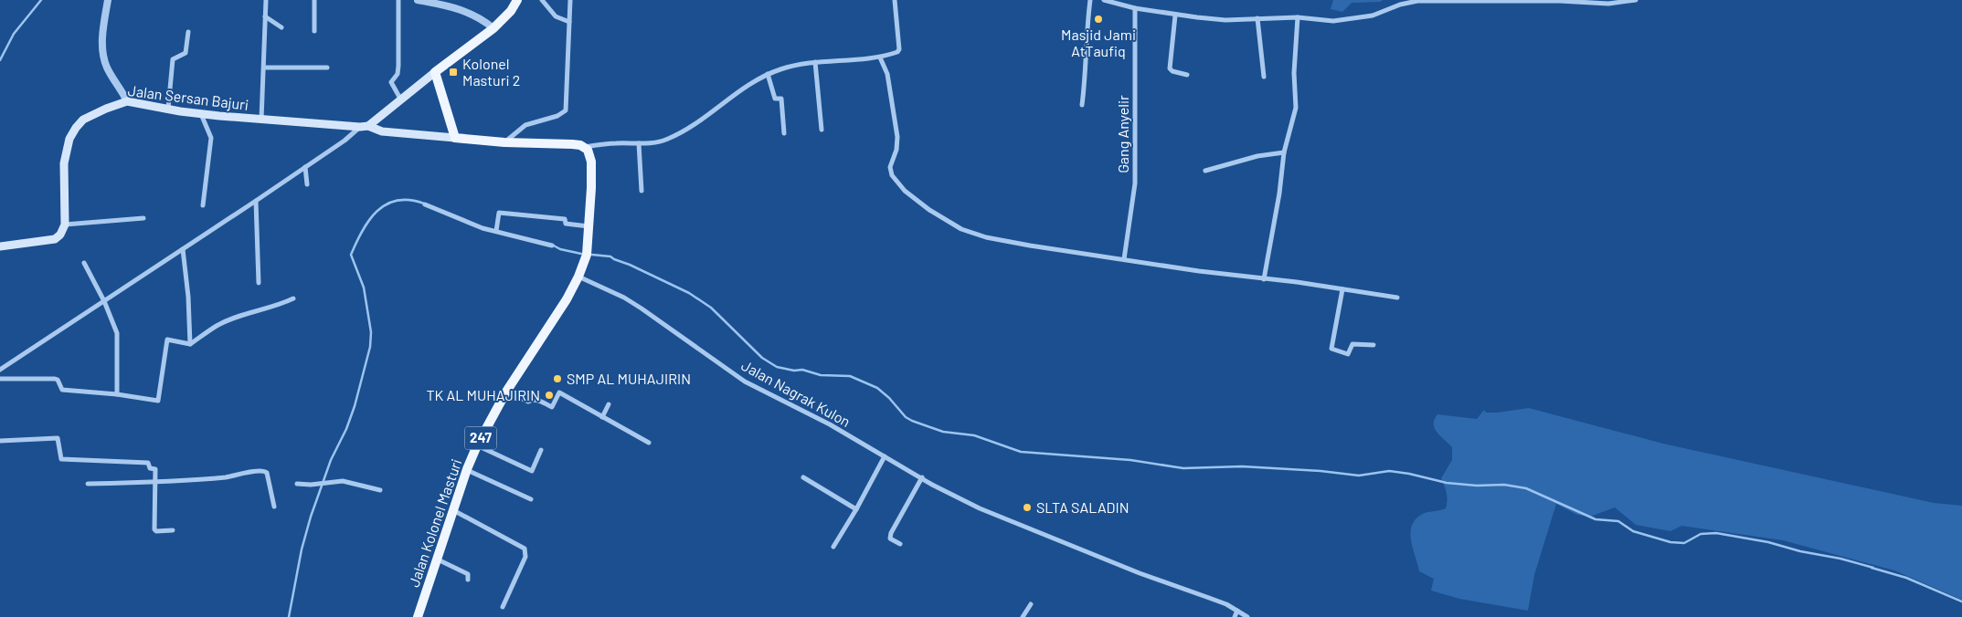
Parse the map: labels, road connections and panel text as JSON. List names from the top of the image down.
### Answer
{
  "streets": {
    "main road": ["Jalan Sersan Bajuri", "247", "Jalan Kolonel Masturi"],
    "street": ["Gang Anyelir", "Jalan Nagrak Kulon"]
  },
  "crossings": [
    ["Jalan Nagrak Kulon", "Jalan Kolonel Masturi"]
  ],
  "places": {
    "other": [
      "Masjid Jami AtTaufiq",
      "SMP AL MUHAJIRIN",
      "TK AL MUHAJIRIN",
      "SLTA SALADIN"
    ],
    "transit": ["Kolonel Masturi 2"]
  }
}
